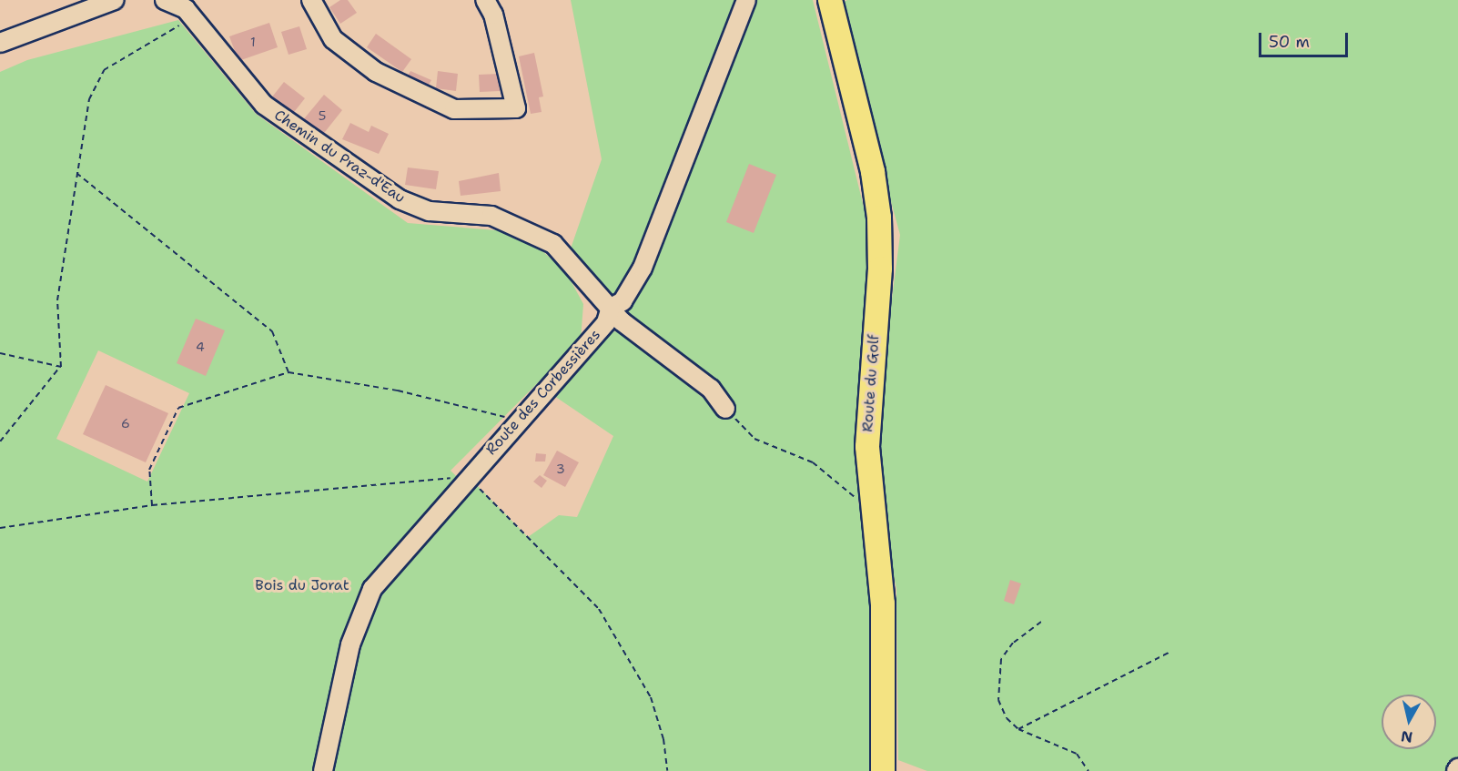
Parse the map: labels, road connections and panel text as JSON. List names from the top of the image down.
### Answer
{
  "streets": {
    "main road": ["Route du Golf"],
    "street": ["Chemin du Praz-d'Eau", "Route des Corbessières"]
  },
  "crossings": [
    ["Chemin du Praz-d'Eau", "Route des Corbessières"]
  ],
  "parks": ["Bois du Jorat"],
  "house_numbers": [
    "1",
    "5",
    "4",
    "6",
    "3"
  ],
  "scale_bar": "50 m",
  "north": "bottom"
}
